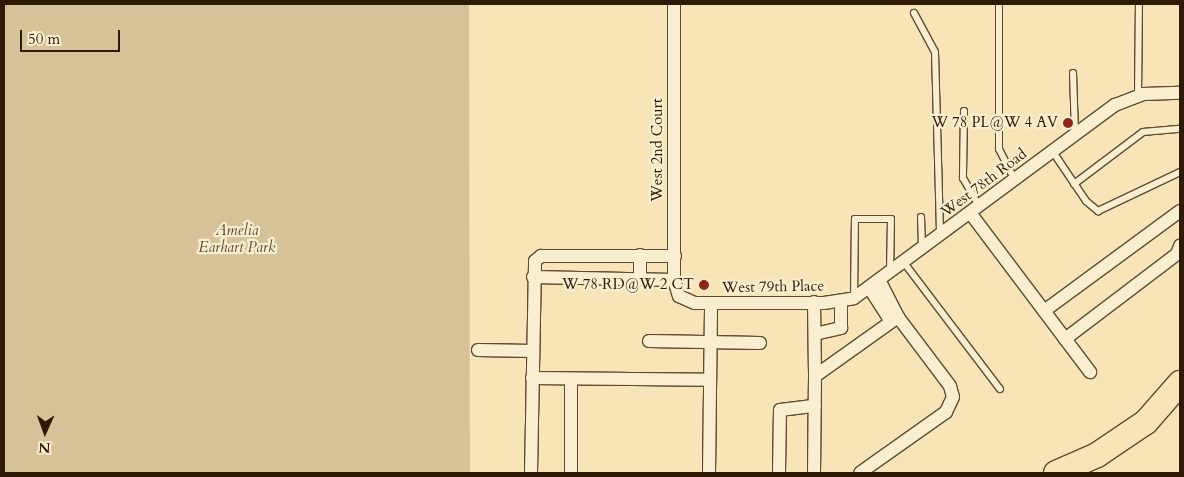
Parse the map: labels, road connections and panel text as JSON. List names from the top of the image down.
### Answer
{
  "streets": {
    "street": ["West 2nd Court", "West 78th Road", "West 79th Place"]
  },
  "crossings": [
    ["West 2nd Court", "West 79th Place"],
    ["West 78th Road", "West 79th Place"]
  ],
  "parks": ["Amelia Earhart Park"],
  "places": ["W 78 PL@W 4 AV", "W 78 RD@W 2 CT"],
  "scale_bar": "50 m",
  "north": "bottom"
}
